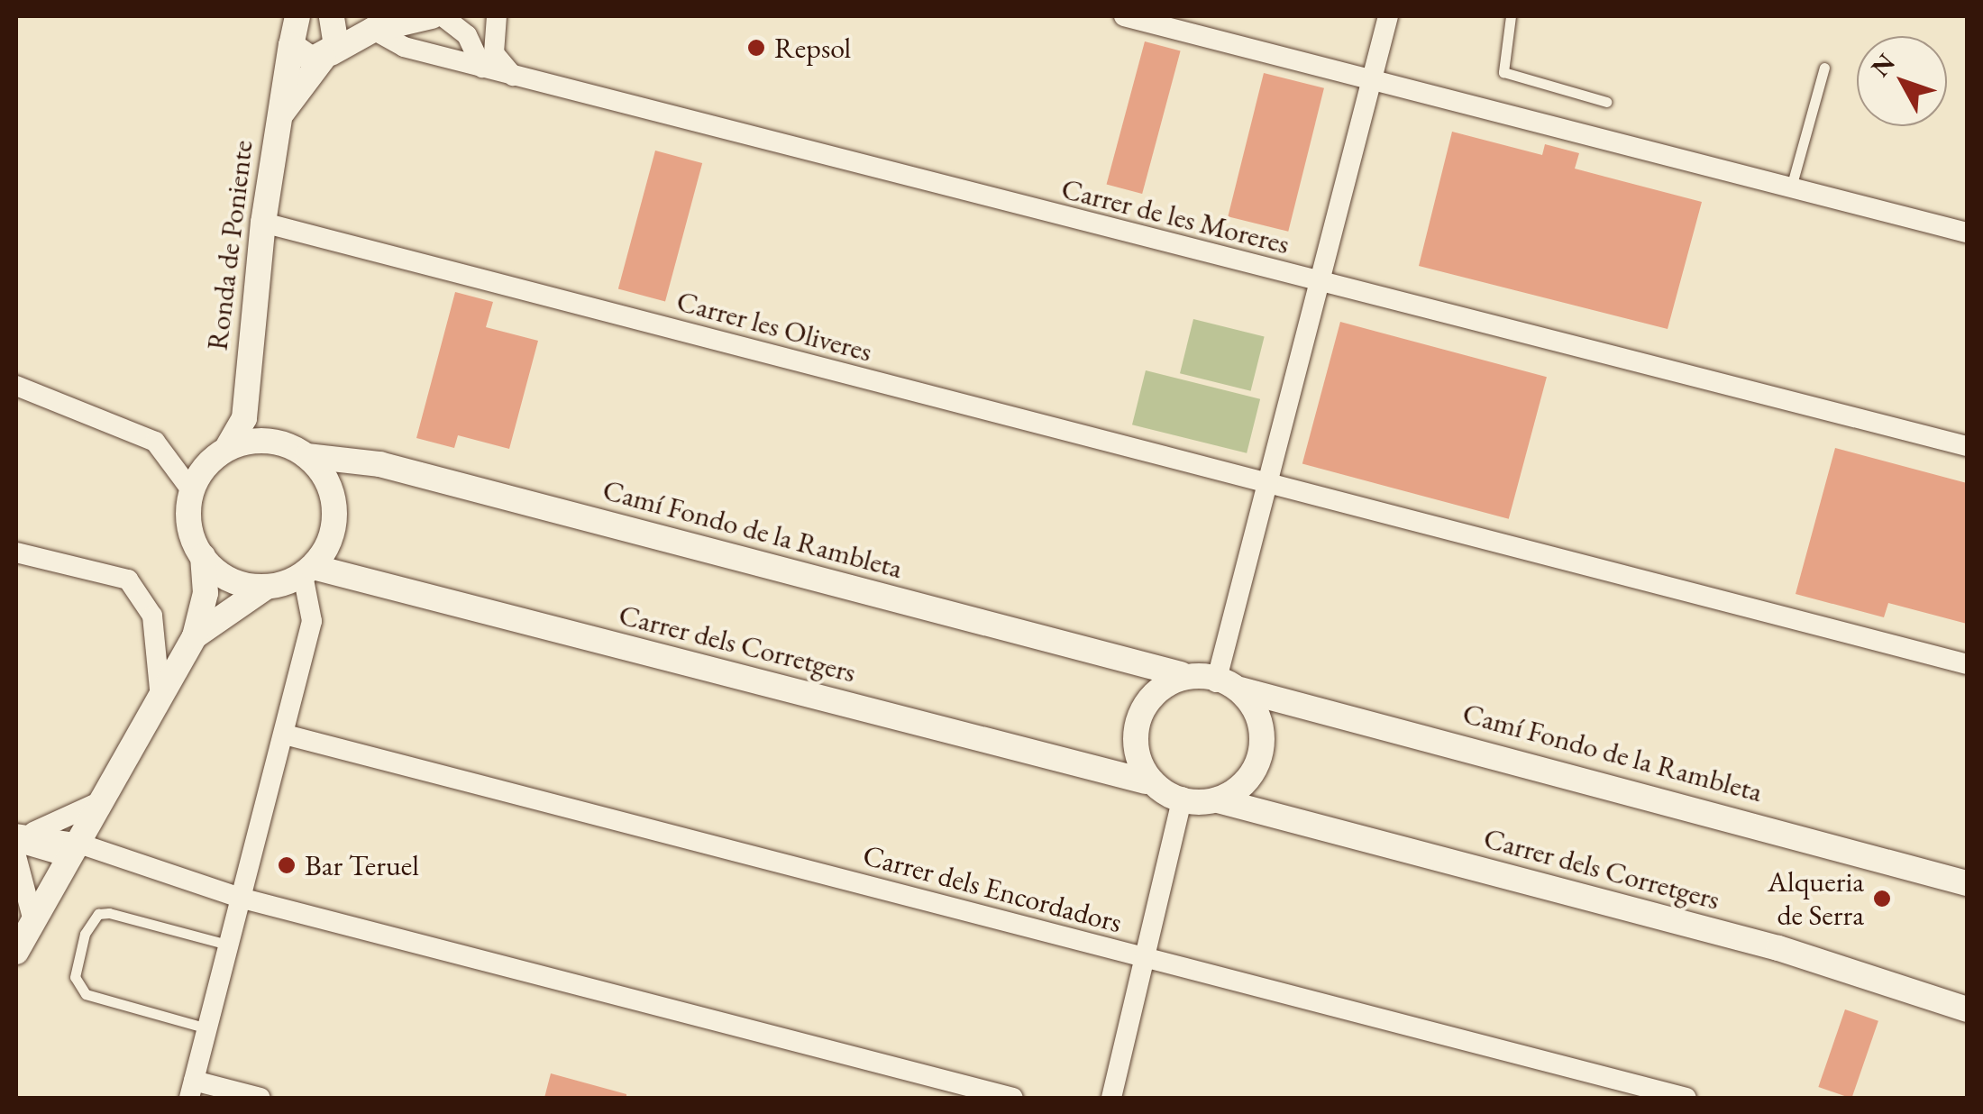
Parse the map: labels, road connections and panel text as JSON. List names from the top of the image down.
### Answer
{
  "streets": {
    "street": [
      "Carrer de les Moreres",
      "Ronda de Poniente",
      "Carrer les Oliveres",
      "Camí Fondo de la Rambleta",
      "Carrer dels Corretgers",
      "Carrer dels Encordadors"
    ]
  },
  "crossings": [
    ["Ronda de Poniente", "Carrer les Oliveres"],
    ["Ronda de Poniente", "Camí Fondo de la Rambleta"],
    ["Ronda de Poniente", "Carrer dels Corretgers"],
    ["Camí Fondo de la Rambleta", "Carrer dels Corretgers"]
  ],
  "places": ["Repsol", "Bar Teruel", "Alqueria de Serra"],
  "north": "top left"
}
